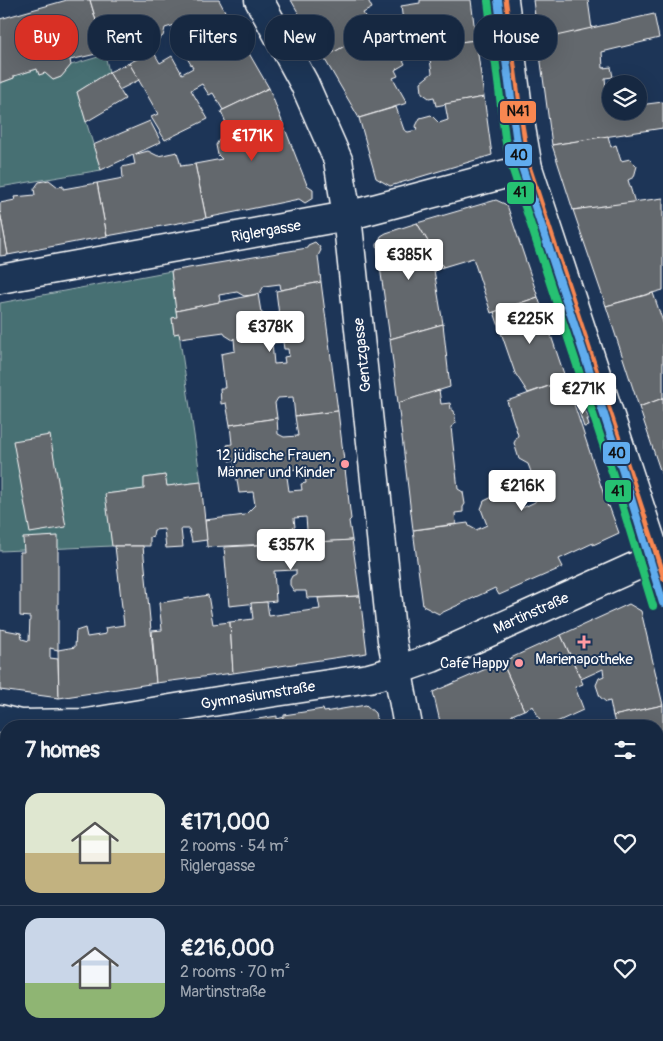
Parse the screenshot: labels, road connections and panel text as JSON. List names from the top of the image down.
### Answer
{
  "streets": {
    "main road": [
      "Riglergasse",
      "Gentzgasse",
      "Martinstraße",
      "Gymnasiumstraße"
    ]
  },
  "crossings": [
    ["Riglergasse", "Gentzgasse"],
    ["Gentzgasse", "Martinstraße"],
    ["Gentzgasse", "Gymnasiumstraße"],
    ["Martinstraße", "Gymnasiumstraße"]
  ],
  "places": {
    "other": ["12 jüdische Frauen, Männer und Kinder", "Cafe Happy"],
    "health": ["Marienapotheke"]
  },
  "lines": ["transit line 40", "transit line N41", "transit line 41"],
  "page": {
    "chip": [
      "Buy",
      "Rent",
      "Filters",
      "New",
      "Apartment",
      "House"
    ],
    "price": [
      "€171K",
      "€385K",
      "€225K",
      "€378K",
      "€271K",
      "€216K",
      "€357K"
    ],
    "heading": "7 homes",
    "list": [
      {
        "name": "€171,000",
        "note": "2 rooms · 54 m² · Riglergasse"
      },
      {
        "name": "€216,000",
        "note": "2 rooms · 70 m² · Martinstraße"
      }
    ]
  }
}
